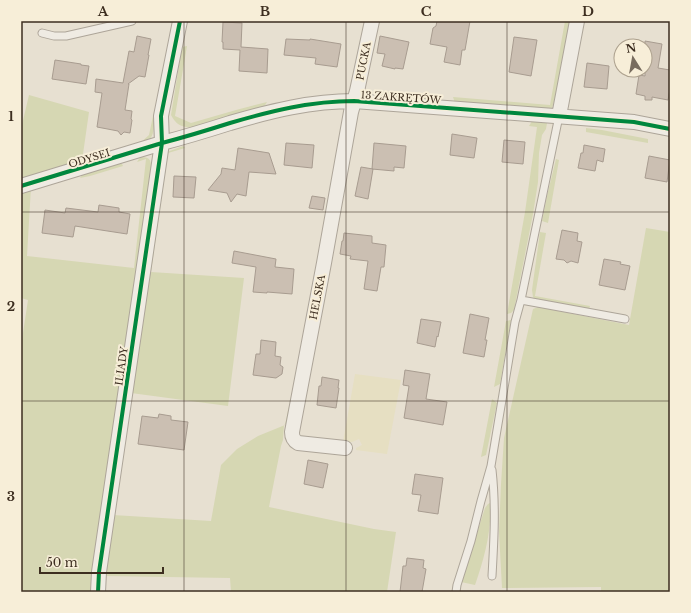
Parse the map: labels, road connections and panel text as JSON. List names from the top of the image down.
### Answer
{
  "streets": {
    "street": [
      "PUCKA",
      "13 ZAKRĘTÓW",
      "ODYSEI",
      "HELSKA",
      "ILIADY"
    ]
  },
  "crossings": [
    ["PUCKA", "13 ZAKRĘTÓW"],
    ["PUCKA", "HELSKA"],
    ["13 ZAKRĘTÓW", "ODYSEI"],
    ["13 ZAKRĘTÓW", "HELSKA"],
    ["13 ZAKRĘTÓW", "ILIADY"],
    ["ODYSEI", "ILIADY"]
  ],
  "scale_bar": "50 m",
  "north": "top",
  "grid": {
    "columns": [
      "A",
      "B",
      "C",
      "D"
    ],
    "rows": ["1", "2", "3"]
  }
}
